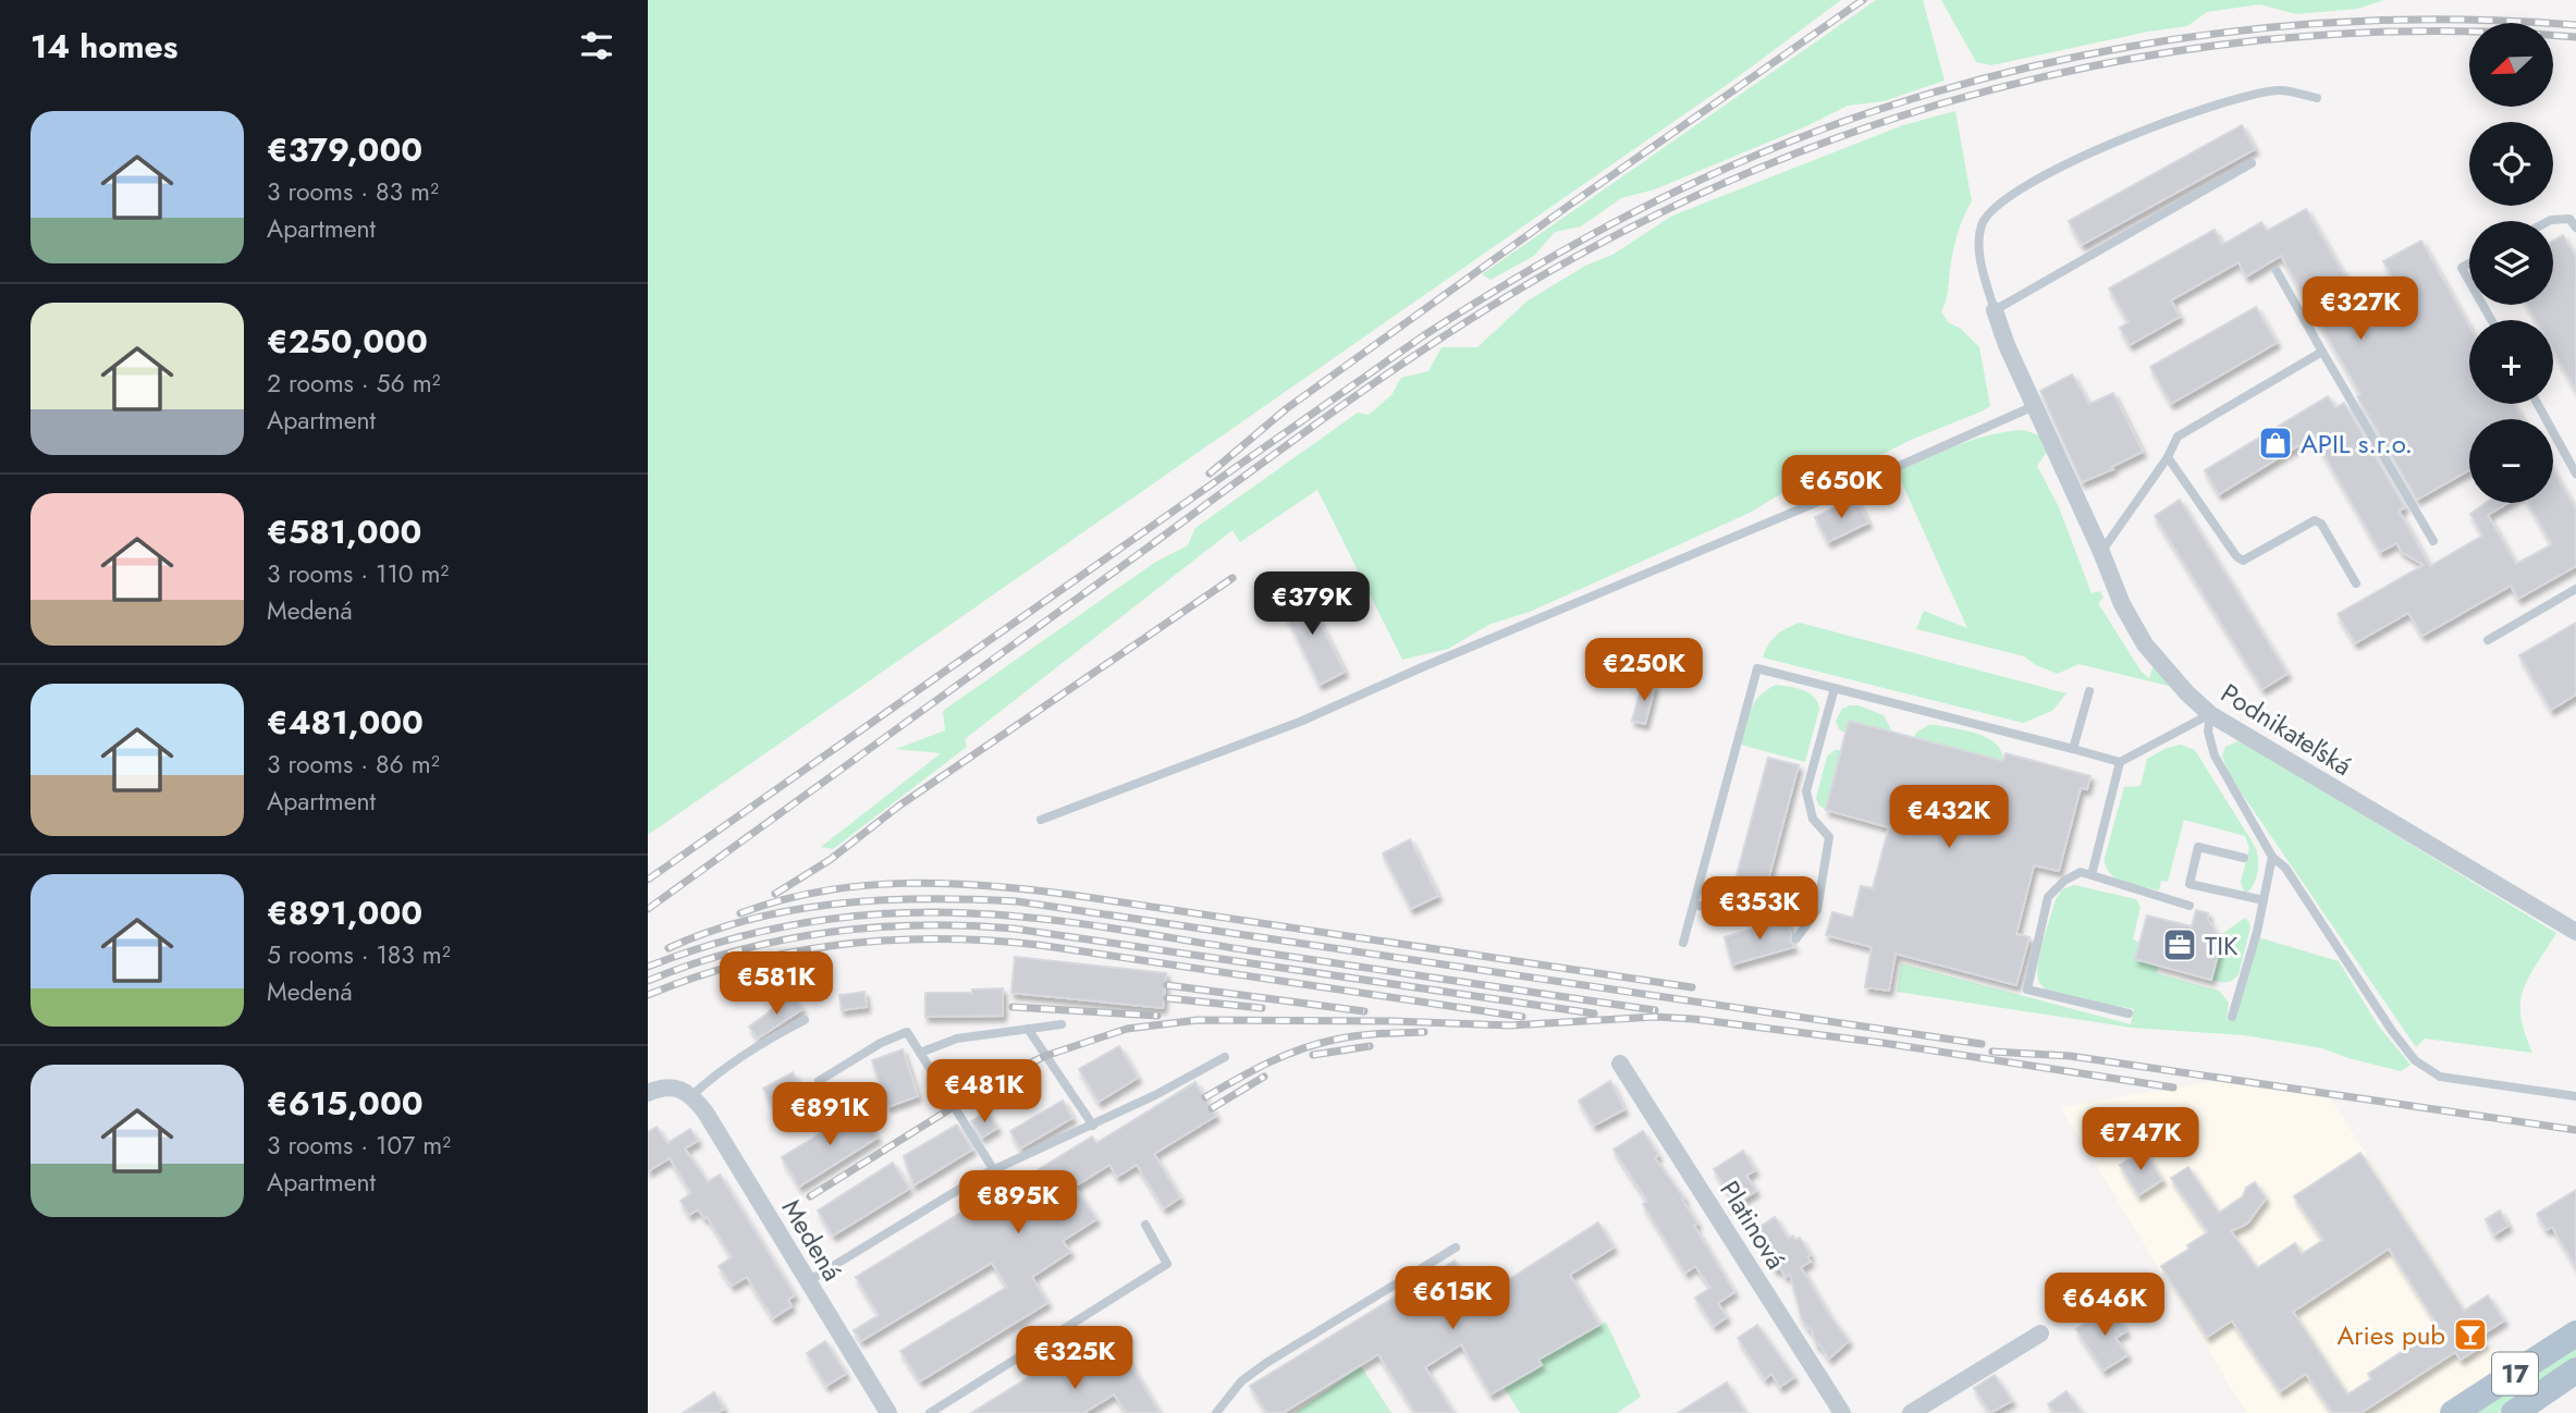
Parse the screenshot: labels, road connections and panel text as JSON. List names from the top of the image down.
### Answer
{
  "streets": {
    "main road": ["17"],
    "street": ["Podnikateľská", "Platinová", "Medená"]
  },
  "places": {
    "shop": ["APIL s.r.o."],
    "office": ["TIK"],
    "bar": ["Aries pub"]
  },
  "north": "bottom left",
  "page": {
    "heading": "14 homes",
    "map_buttons": ["+", "−"],
    "list": [
      {
        "name": "€379,000",
        "note": "3 rooms · 83 m² · Apartment"
      },
      {
        "name": "€250,000",
        "note": "2 rooms · 56 m² · Apartment"
      },
      {
        "name": "€581,000",
        "note": "3 rooms · 110 m² · Medená"
      },
      {
        "name": "€481,000",
        "note": "3 rooms · 86 m² · Apartment"
      },
      {
        "name": "€891,000",
        "note": "5 rooms · 183 m² · Medená"
      },
      {
        "name": "€615,000",
        "note": "3 rooms · 107 m² · Apartment"
      }
    ],
    "price": [
      "€327K",
      "€650K",
      "€379K",
      "€250K",
      "€432K",
      "€353K",
      "€581K",
      "€481K",
      "€891K",
      "€747K",
      "€895K",
      "€615K",
      "€646K",
      "€325K"
    ]
  }
}
